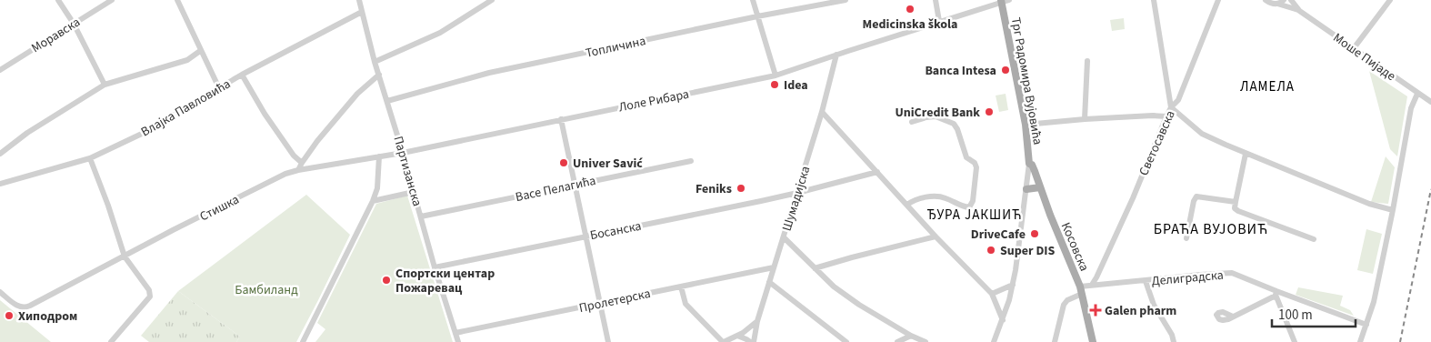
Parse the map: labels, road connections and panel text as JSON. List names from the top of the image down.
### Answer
{
  "streets": {
    "main road": ["Трг Радомира Вујовића", "Косовска"],
    "street": [
      "Моравска",
      "Топличина",
      "Моше Пијаде",
      "Лоле Рибара",
      "Влајка Павловића",
      "Светосавска",
      "Партизанска",
      "Васе Пелагића",
      "Шумадијска",
      "Стишка",
      "Босанска",
      "Делиградска",
      "Пролетерска"
    ]
  },
  "crossings": [
    ["Топличина", "Партизанска"],
    ["Трг Радомира Вујовића", "Лоле Рибара"],
    ["Трг Радомира Вујовића", "Косовска"],
    ["Лоле Рибара", "Партизанска"],
    ["Лоле Рибара", "Шумадијска"],
    ["Лоле Рибара", "Стишка"],
    ["Влајка Павловића", "Партизанска"],
    ["Светосавска", "Делиградска"],
    ["Партизанска", "Васе Пелагића"],
    ["Партизанска", "Босанска"],
    ["Партизанска", "Пролетерска"],
    ["Шумадијска", "Босанска"],
    ["Шумадијска", "Пролетерска"],
    ["Косовска", "Делиградска"]
  ],
  "districts": ["ЛАМЕЛА", "ЂУРА ЈАКШИЋ", "БРАЋА ВУЈОВИЋ"],
  "parks": ["Бамбиланд"],
  "places": {
    "other": [
      "Medicinska škola",
      "Banca Intesa",
      "Idea",
      "UniCredit Bank",
      "Univer Savić",
      "Feniks",
      "DriveCafe",
      "Super DIS",
      "Спортски центар Пожаревац",
      "Хиподром"
    ],
    "health": ["Galen pharm"]
  },
  "scale_bar": "100 m"
}
